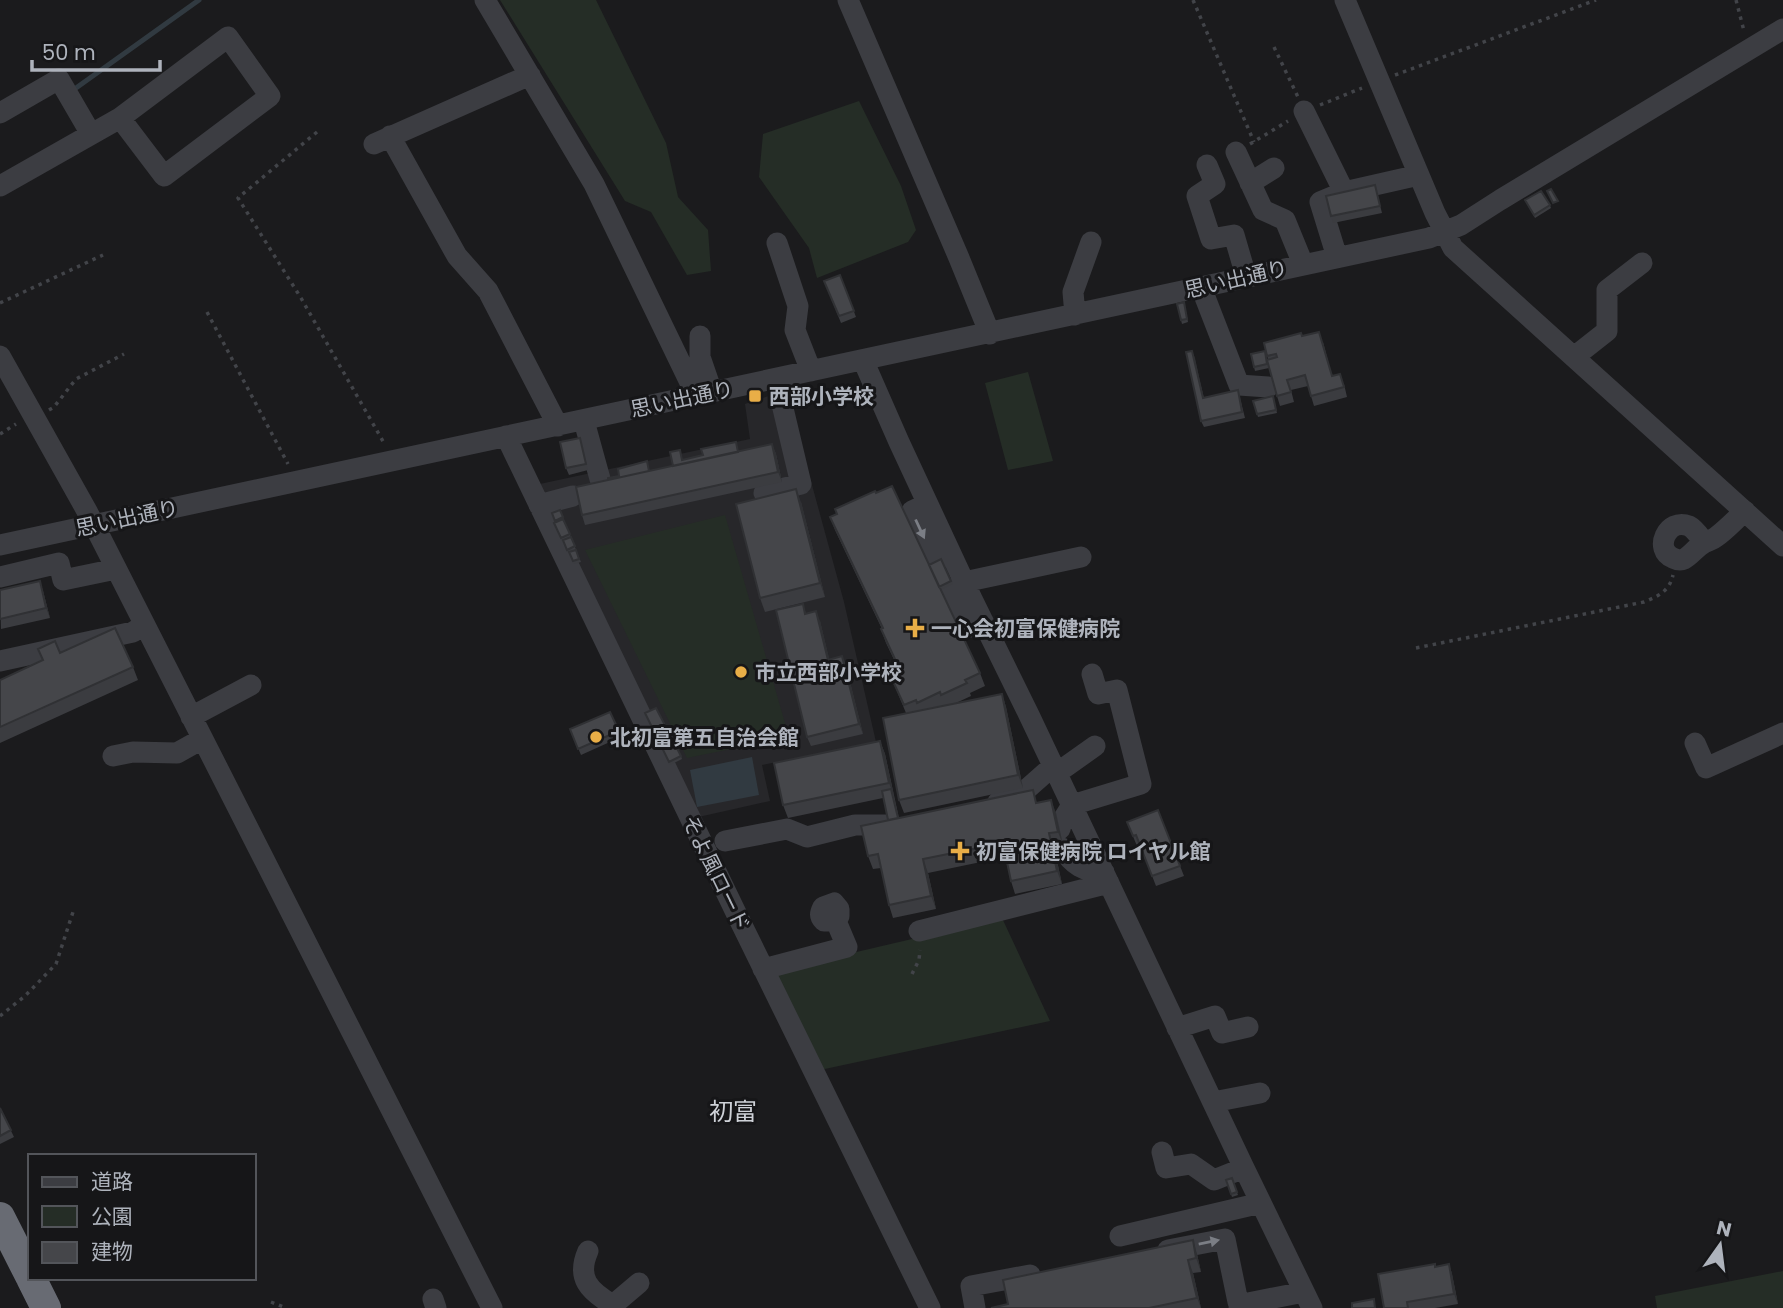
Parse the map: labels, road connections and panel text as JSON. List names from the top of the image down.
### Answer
{
  "streets": {
    "street": ["思い出通り", "そよ風ロード"]
  },
  "crossings": [
    ["思い出通り", "そよ風ロード"]
  ],
  "districts": ["初富"],
  "places": {
    "transit": ["西部小学校"],
    "health": ["一心会初富保健病院", "初富保健病院 ロイヤル館"],
    "other": ["市立西部小学校", "北初富第五自治会館"]
  },
  "legend": ["道路", "公園", "建物"],
  "scale_bar": "50 m",
  "north": "top"
}
